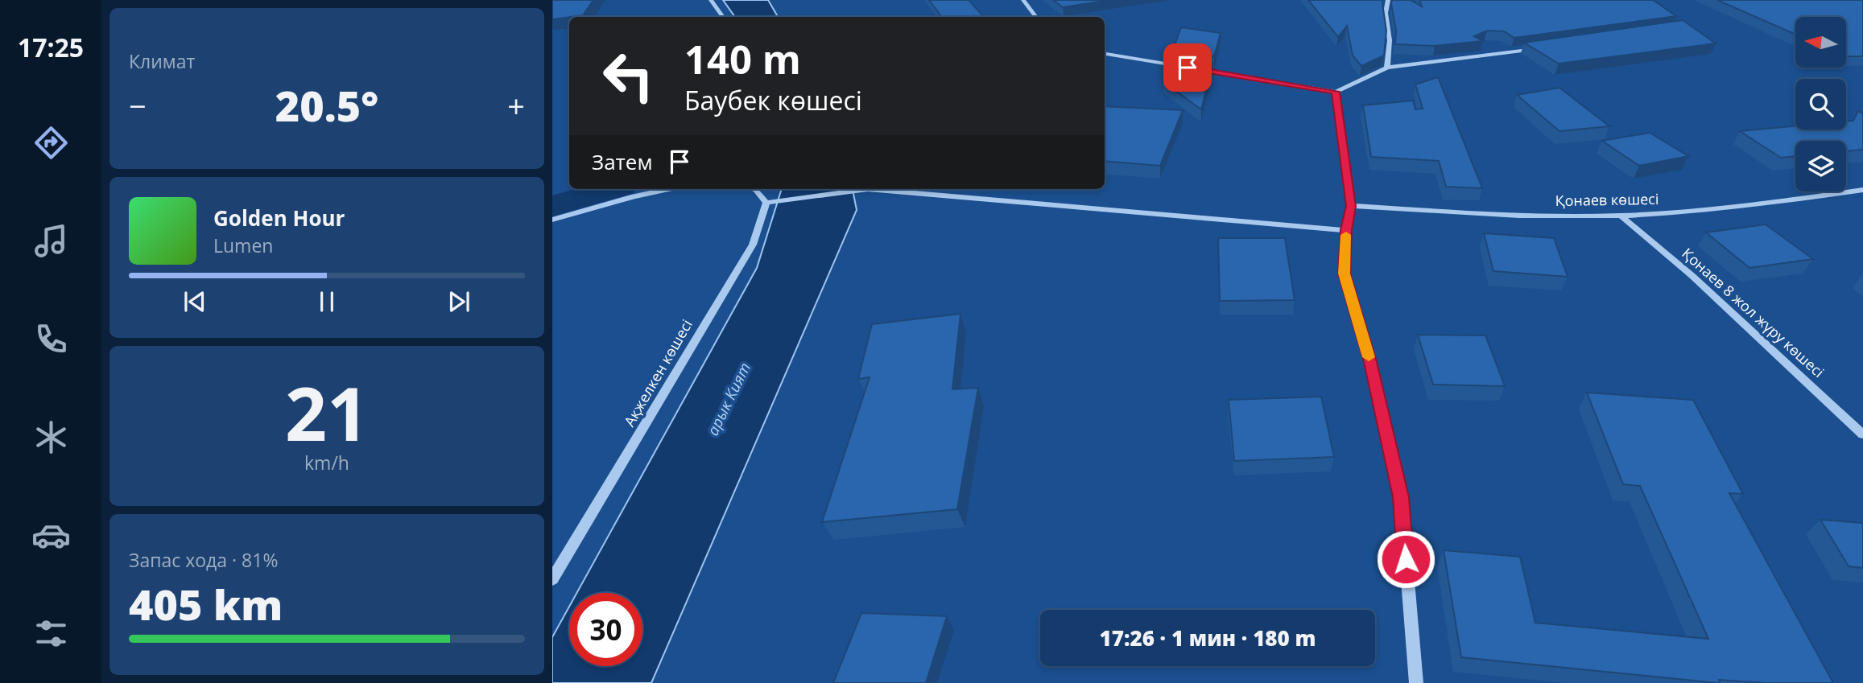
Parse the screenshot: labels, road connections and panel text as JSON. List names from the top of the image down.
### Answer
{
  "streets": {
    "street": ["Қонаев көшесі", "Қонаев 8 жол жүру көшесі", "Ақжелкен көшесі"]
  },
  "crossings": [
    ["Қонаев көшесі", "Қонаев 8 жол жүру көшесі"]
  ],
  "water": ["арык Кият"],
  "north": "left",
  "page": {
    "tabs": "17:25",
    "tile": [
      "Климат",
      ["21", "km/h"],
      ["Запас хода · 81%", "405 km"]
    ],
    "turn": ["140 m", "Баубек көшесі"],
    "heat": ["−", "20.5°", "+"],
    "then": "Затем",
    "song": ["Golden Hour", "Lumen"],
    "limit": "30",
    "trip": "17:26 · 1 мин · 180 m"
  }
}
